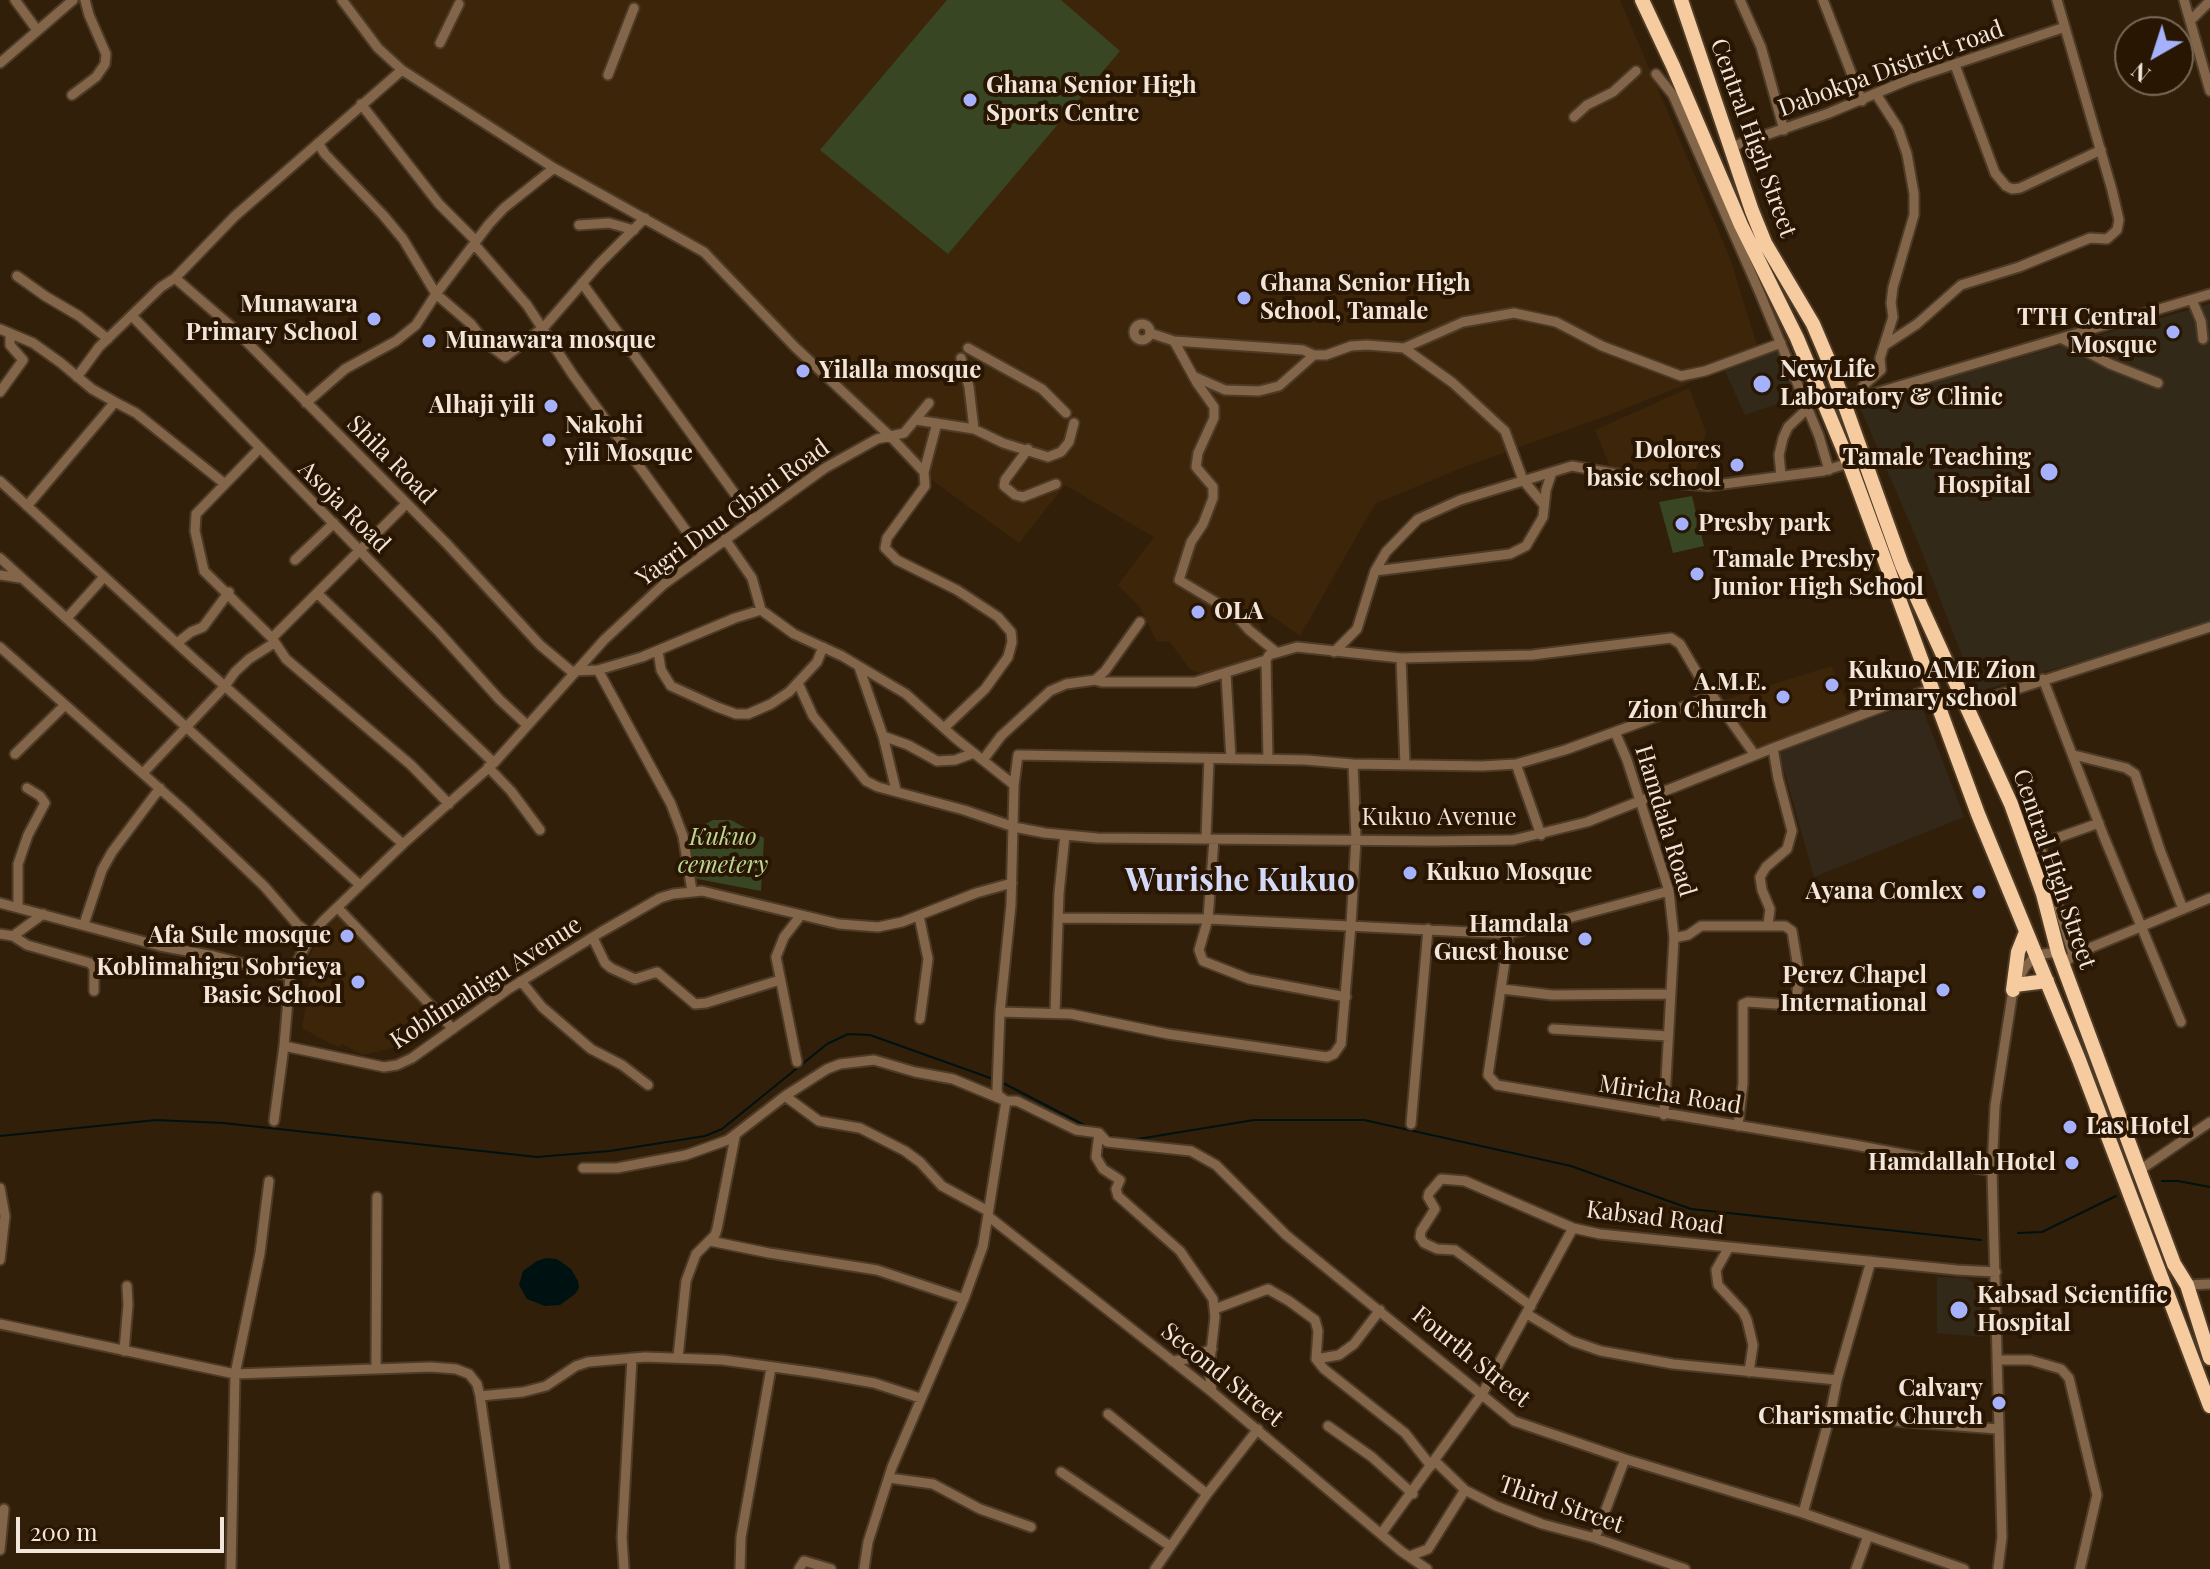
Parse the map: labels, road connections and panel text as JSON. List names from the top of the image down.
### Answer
{
  "streets": {
    "highway": ["Central High Street"],
    "street": [
      "Dabokpa District road",
      "Shila Road",
      "Asoja Road",
      "Yagri Duu Gbini Road",
      "Kukuo Avenue",
      "Hamdala Road",
      "Koblimahigu Avenue",
      "Miricha Road",
      "Kabsad Road",
      "Fourth Street",
      "Second Street",
      "Third Street"
    ]
  },
  "crossings": [
    ["Dabokpa District road", "Central High Street"],
    ["Central High Street", "Kukuo Avenue"],
    ["Shila Road", "Yagri Duu Gbini Road"],
    ["Asoja Road", "Yagri Duu Gbini Road"],
    ["Kukuo Avenue", "Hamdala Road"],
    ["Hamdala Road", "Miricha Road"],
    ["Kabsad Road", "Fourth Street"],
    ["Kabsad Road", "Second Street"],
    ["Kabsad Road", "Third Street"],
    ["Fourth Street", "Second Street"]
  ],
  "districts": ["Wurishe Kukuo"],
  "parks": ["Kukuo cemetery"],
  "places": [
    "Ghana Senior High Sports Centre",
    "Ghana Senior High School, Tamale",
    "Munawara Primary School",
    "TTH Central Mosque",
    "Munawara mosque",
    "Yilalla mosque",
    "New Life Laboratory & Clinic",
    "Alhaji yili",
    "Nakohi yili Mosque",
    "Dolores basic school",
    "Tamale Teaching Hospital",
    "Presby park",
    "Tamale Presby Junior High School",
    "OLA",
    "Kukuo AME Zion Primary school",
    "A.M.E. Zion Church",
    "Kukuo Mosque",
    "Ayana Comlex",
    "Afa Sule mosque",
    "Hamdala Guest house",
    "Koblimahigu Sobrieya Basic School",
    "Perez Chapel International",
    "Las Hotel",
    "Hamdallah Hotel",
    "Kabsad Scientific Hospital",
    "Calvary Charismatic Church"
  ],
  "scale_bar": "200 m",
  "north": "bottom left"
}
